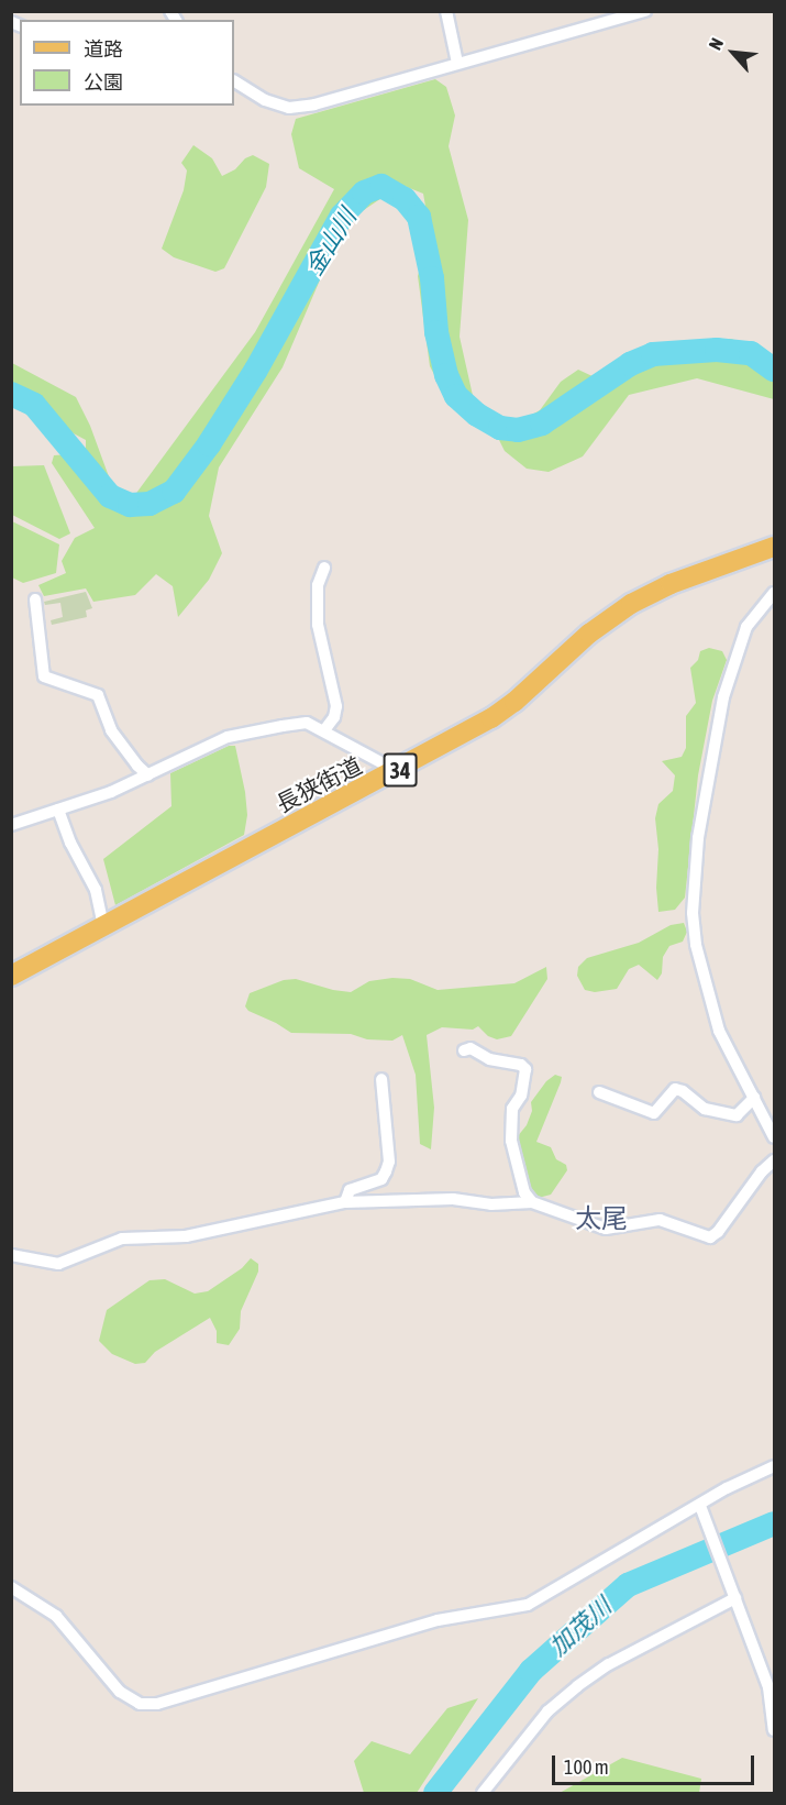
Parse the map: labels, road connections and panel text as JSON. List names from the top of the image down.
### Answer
{
  "streets": {
    "main road": ["34", "長狭街道"]
  },
  "districts": ["太尾"],
  "water": ["金山川", "加茂川"],
  "legend": ["道路", "公園"],
  "scale_bar": "100 m",
  "north": "top left"
}
